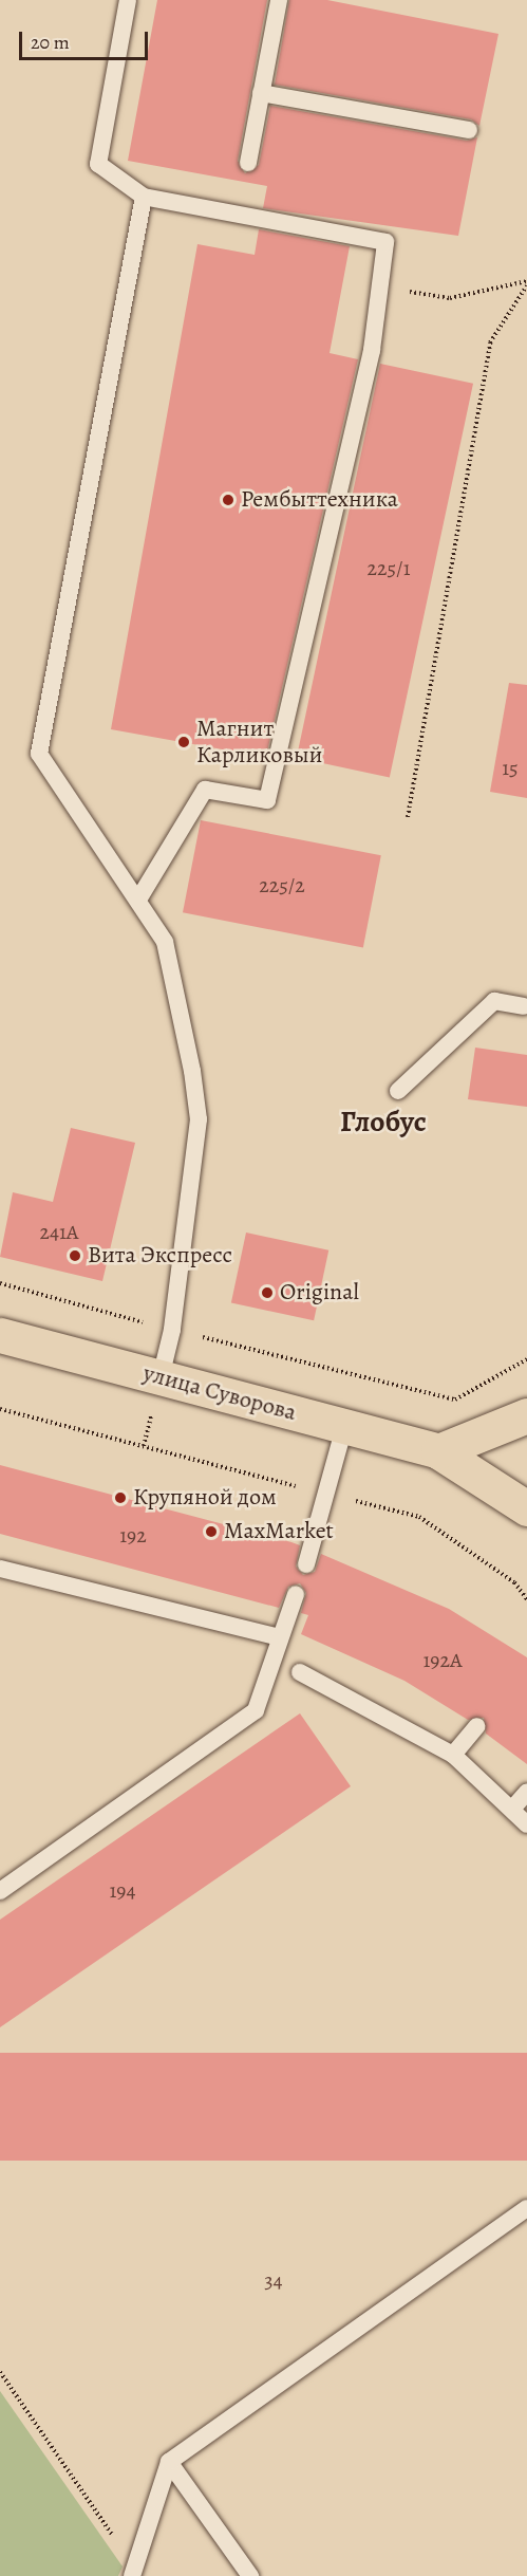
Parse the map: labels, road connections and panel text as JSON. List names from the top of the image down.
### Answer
{
  "streets": {
    "main road": ["улица Суворова"]
  },
  "districts": ["Глобус"],
  "places": [
    "Рембыттехника",
    "Магнит Карликовый",
    "Вита Экспресс",
    "Original",
    "Крупяной дом",
    "MaxMarket"
  ],
  "house_numbers": [
    "225/1",
    "15",
    "225/2",
    "241А",
    "192",
    "192А",
    "194",
    "34"
  ],
  "scale_bar": "20 m"
}
